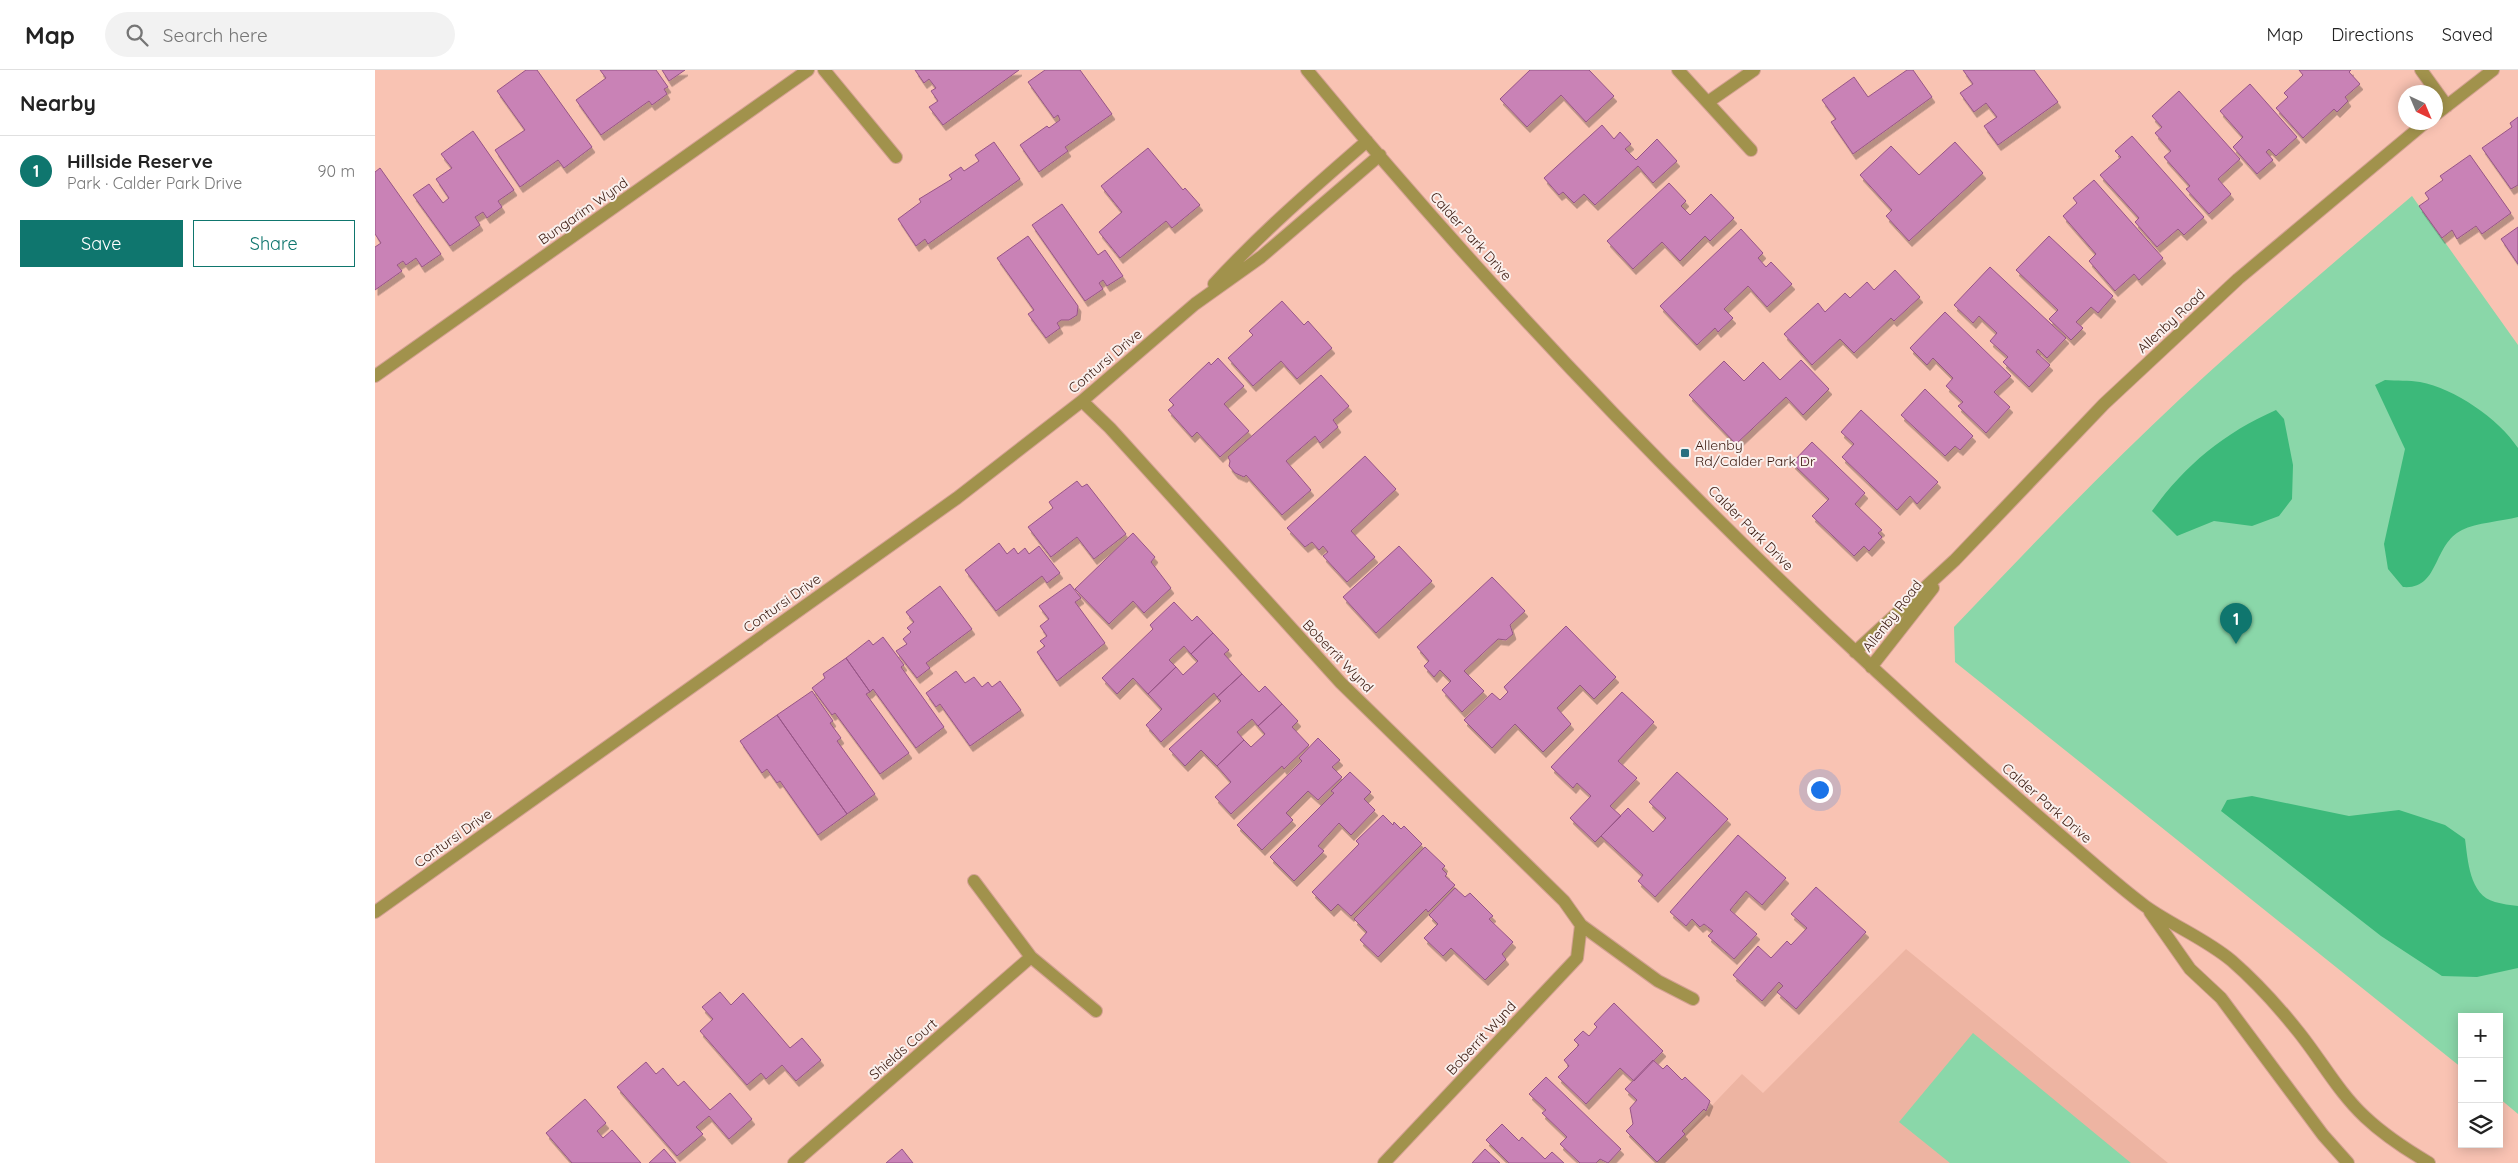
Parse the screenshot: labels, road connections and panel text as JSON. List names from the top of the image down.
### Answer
{
  "streets": {
    "street": [
      "Bungarim Wynd",
      "Calder Park Drive",
      "Allenby Road",
      "Contursi Drive",
      "Boberrit Wynd",
      "Shields Court"
    ]
  },
  "crossings": [
    ["Calder Park Drive", "Allenby Road"],
    ["Calder Park Drive", "Contursi Drive"],
    ["Contursi Drive", "Boberrit Wynd"]
  ],
  "places": {
    "transit": ["Allenby Rd/Calder Park Dr"]
  },
  "north": "bottom right",
  "page": {
    "header": "Map",
    "search": "Search here",
    "nav": ["Map", "Directions", "Saved"],
    "heading": "Nearby",
    "list": [
      {
        "mark": "1",
        "name": "Hillside Reserve",
        "note": "Park · Calder Park Drive",
        "value": "90 m"
      }
    ],
    "buttons": ["Save", "Share"],
    "pins": "1",
    "map_buttons": ["+", "−"]
  }
}
